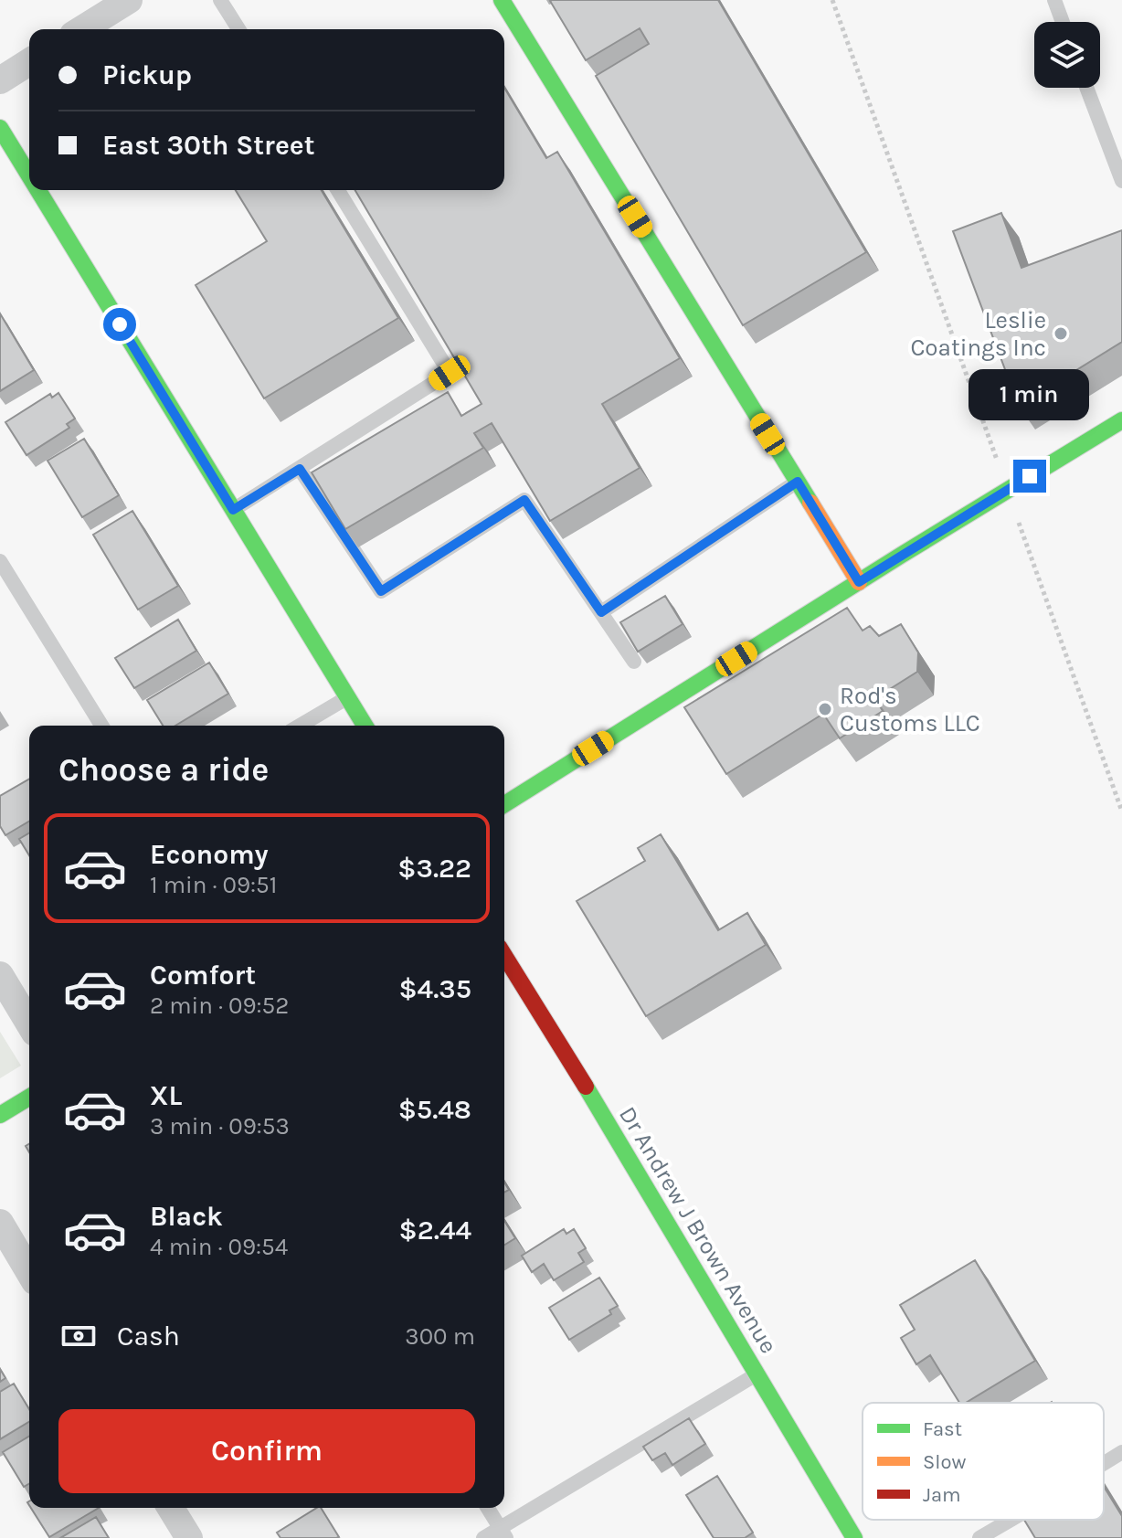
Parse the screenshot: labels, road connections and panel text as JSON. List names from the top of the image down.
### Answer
{
  "streets": {
    "main road": ["Dr Andrew J Brown Avenue"]
  },
  "places": ["Leslie Coatings Inc", "Rod's Customs LLC"],
  "legend": ["Fast", "Slow", "Jam"],
  "page": {
    "banner": ["Pickup", "East 30th Street"],
    "bubble": "1 min",
    "heading": "Choose a ride",
    "list": [
      {
        "name": "Economy",
        "note": "1 min · 09:51",
        "value": "$3.22"
      },
      {
        "name": "Comfort",
        "note": "2 min · 09:52",
        "value": "$4.35"
      },
      {
        "name": "XL",
        "note": "3 min · 09:53",
        "value": "$5.48"
      },
      {
        "name": "Black",
        "note": "4 min · 09:54",
        "value": "$2.44"
      }
    ],
    "pay": ["Cash", "300 m"],
    "buttons": "Confirm"
  }
}
